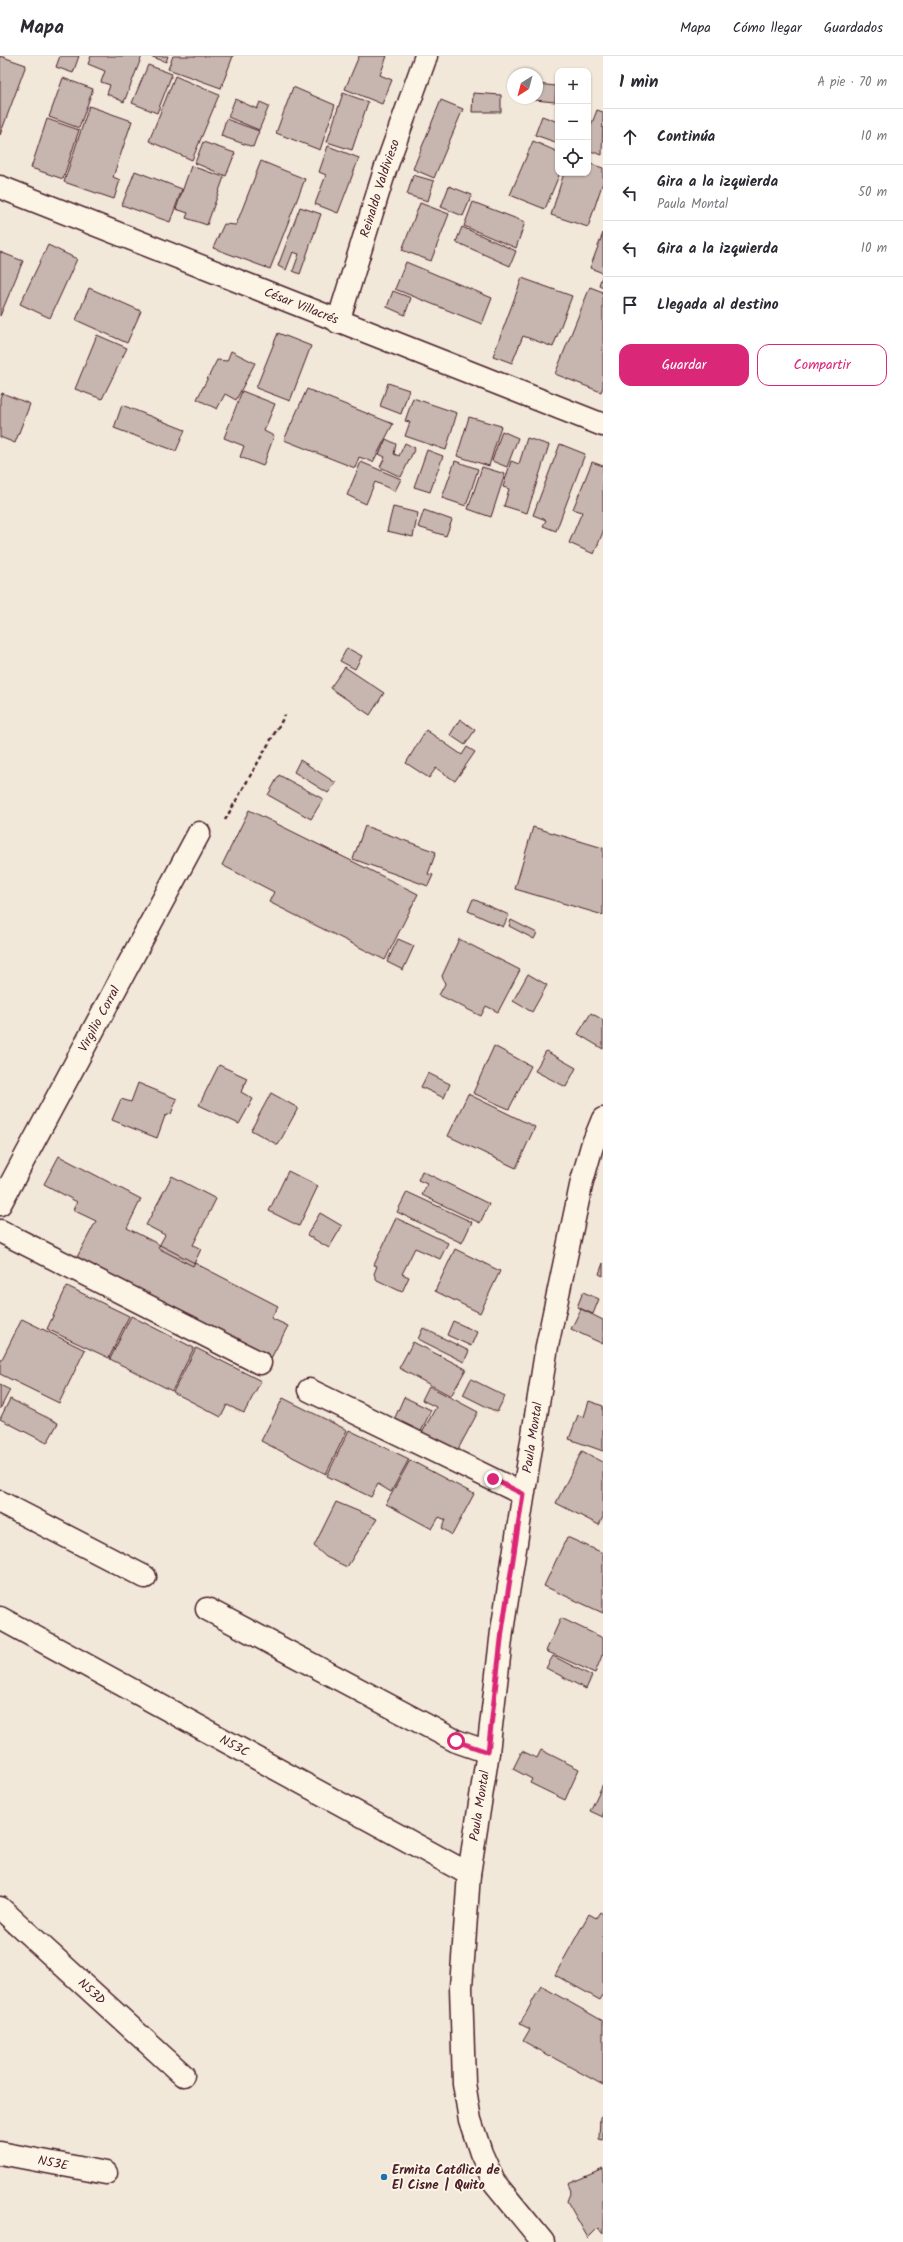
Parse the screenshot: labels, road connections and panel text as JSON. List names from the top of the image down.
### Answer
{
  "streets": {
    "street": [
      "Reinaldo Valdivieso",
      "César Villacrés",
      "Virgilio Corral",
      "Paula Montal",
      "N53C",
      "N53D",
      "N53E"
    ]
  },
  "crossings": [
    ["Reinaldo Valdivieso", "César Villacrés"],
    ["Paula Montal", "N53C"]
  ],
  "places": ["Ermita Católica de El Cisne | Quito"],
  "north": "bottom left",
  "page": {
    "header": "Mapa",
    "nav": ["Mapa", "Cómo llegar", "Guardados"],
    "heading": ["1 min", "A pie · 70 m"],
    "map_buttons": ["+", "−"],
    "list": [
      ["Continúa", "10 m"],
      ["Gira a la izquierda", "Paula Montal", "50 m"],
      ["Gira a la izquierda", "10 m"],
      "Llegada al destino"
    ],
    "buttons": ["Guardar", "Compartir"]
  }
}
